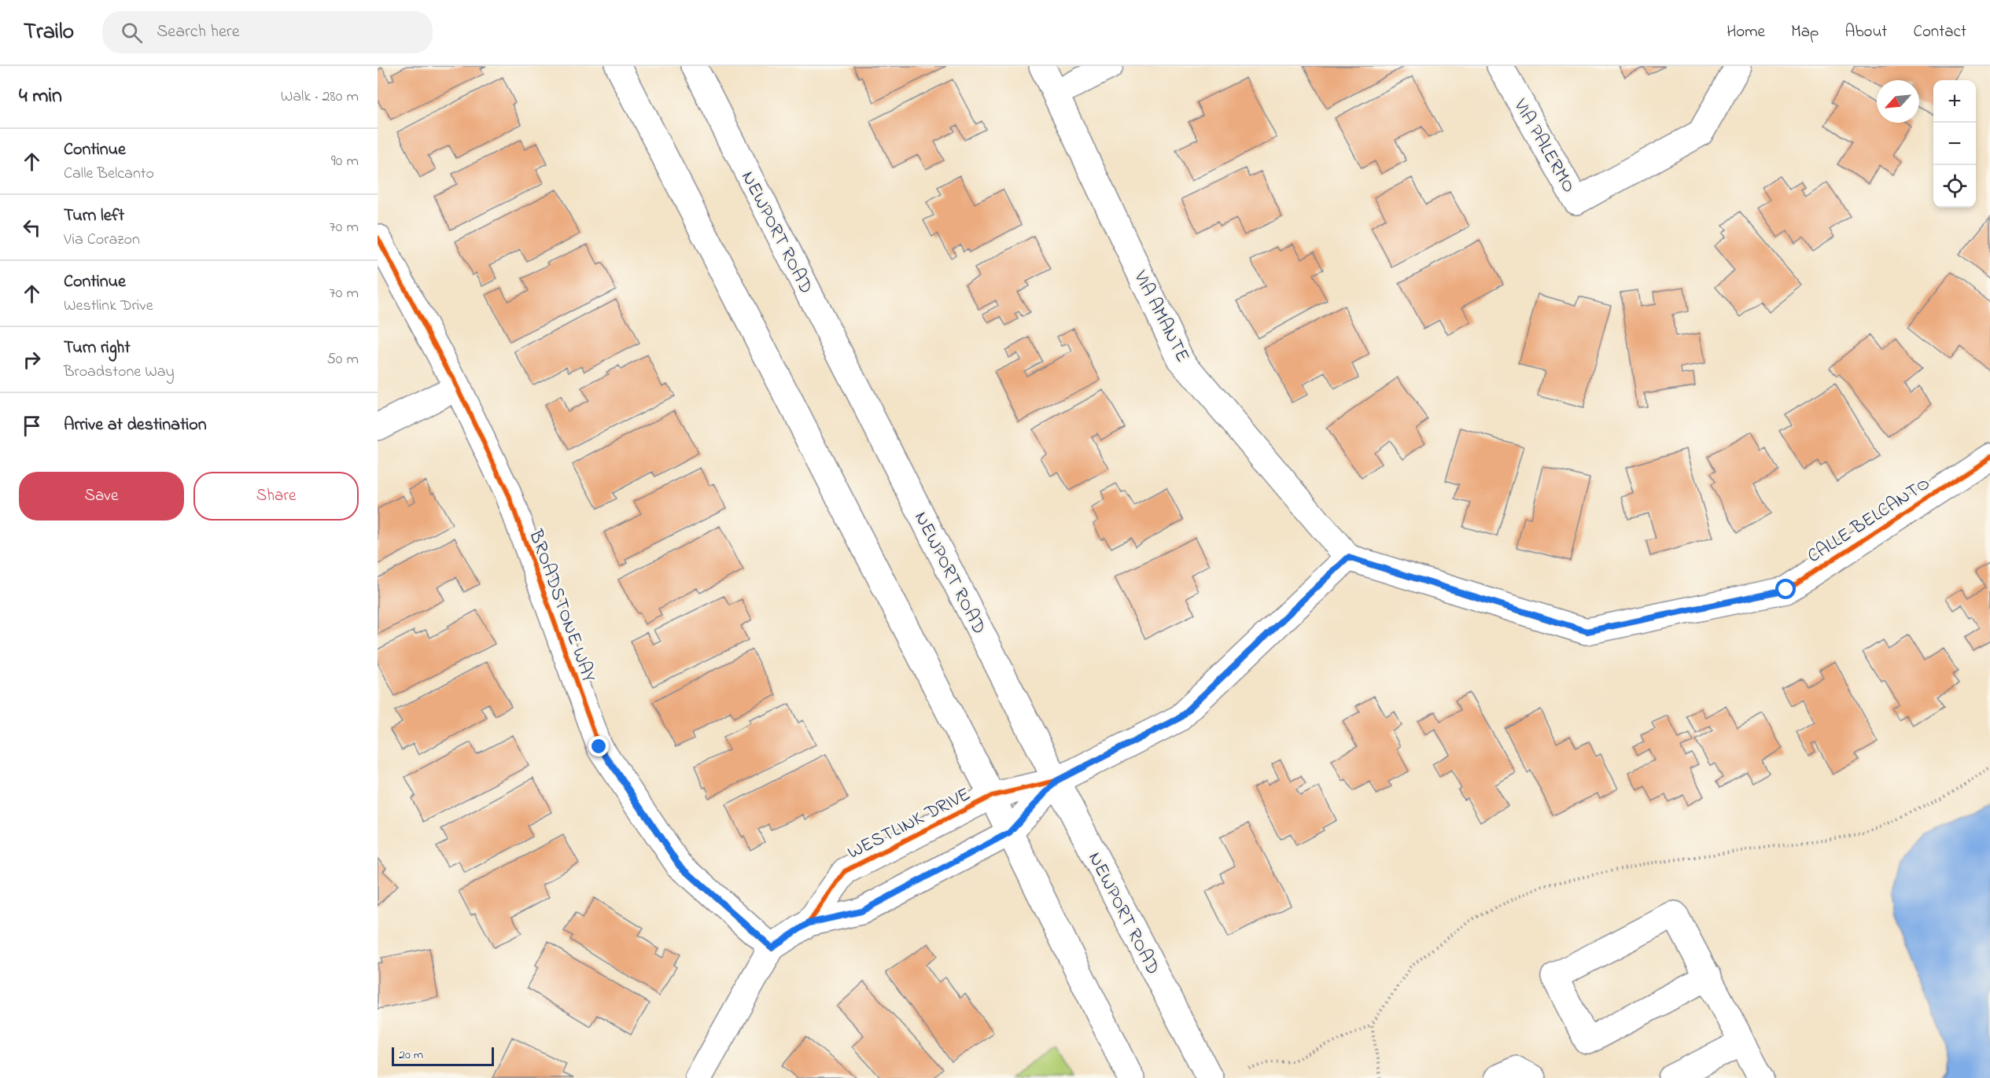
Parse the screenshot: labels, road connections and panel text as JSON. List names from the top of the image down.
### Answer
{
  "streets": {
    "street": [
      "VIA PALERMO",
      "NEWPORT ROAD",
      "VIA AMANTE",
      "CALLE BELCANTO",
      "BROADSTONE WAY",
      "WESTLINK DRIVE"
    ]
  },
  "crossings": [
    ["NEWPORT ROAD", "WESTLINK DRIVE"],
    ["VIA AMANTE", "CALLE BELCANTO"],
    ["BROADSTONE WAY", "WESTLINK DRIVE"]
  ],
  "scale_bar": "20 m",
  "north": "bottom left",
  "page": {
    "header": "Trailo",
    "search": "Search here",
    "nav": [
      "Home",
      "Map",
      "About",
      "Contact"
    ],
    "heading": ["4 min", "Walk · 280 m"],
    "map_buttons": ["+", "−"],
    "list": [
      ["Continue", "Calle Belcanto", "90 m"],
      ["Turn left", "Via Corazon", "70 m"],
      ["Continue", "Westlink Drive", "70 m"],
      ["Turn right", "Broadstone Way", "50 m"],
      "Arrive at destination"
    ],
    "buttons": ["Save", "Share"],
    "scale": "20 m"
  }
}
